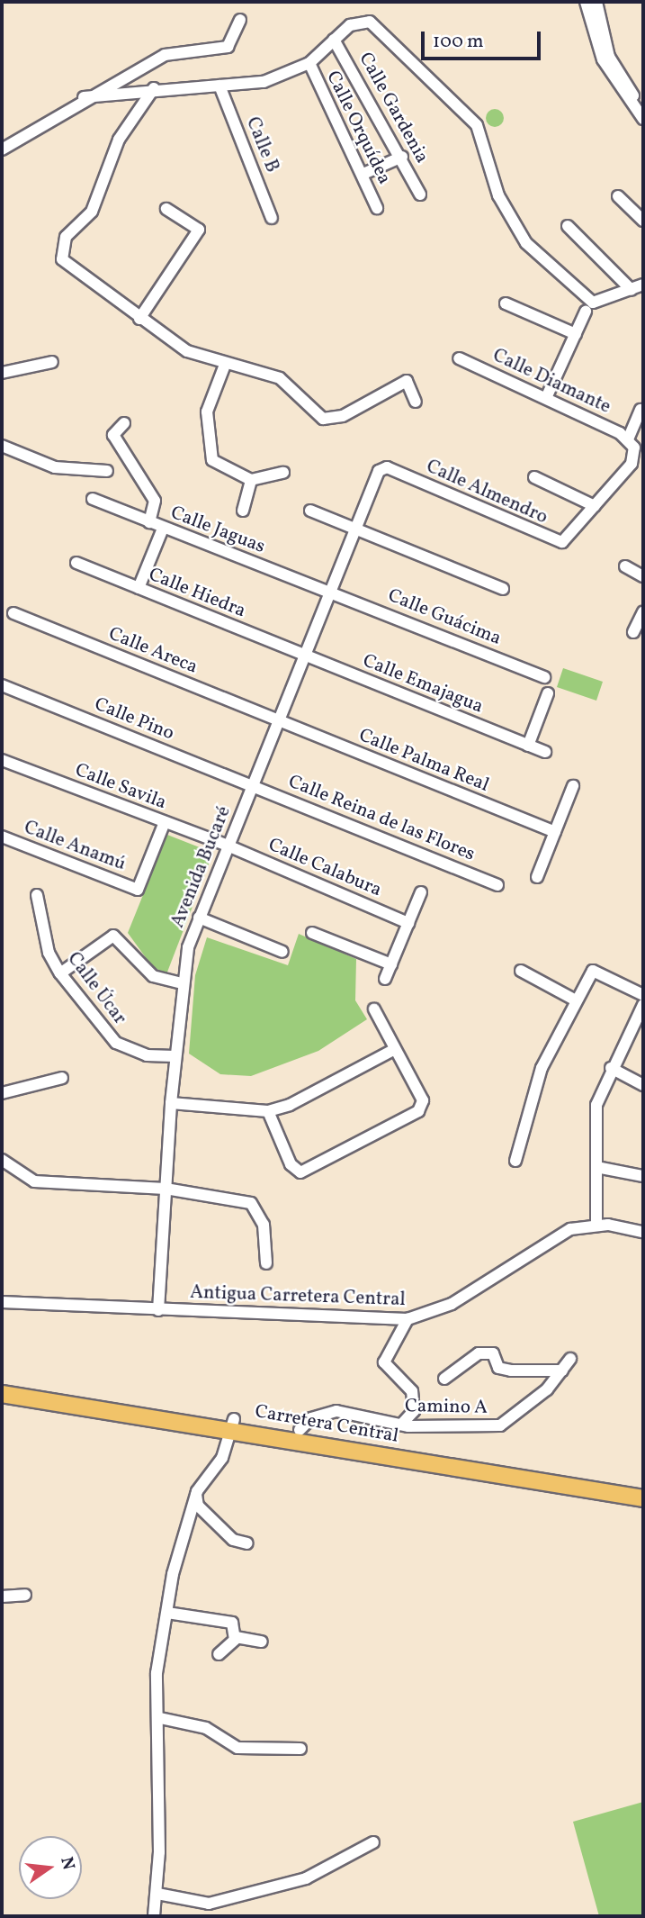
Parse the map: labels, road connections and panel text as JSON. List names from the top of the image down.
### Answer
{
  "streets": {
    "highway": ["Carretera Central"],
    "street": [
      "Calle Gardenia",
      "Calle Orquídea",
      "Calle B",
      "Calle Diamante",
      "Calle Almendro",
      "Calle Jaguas",
      "Calle Hiedra",
      "Calle Guácima",
      "Calle Areca",
      "Calle Emajagua",
      "Calle Pino",
      "Calle Palma Real",
      "Calle Savila",
      "Calle Reina de las Flores",
      "Calle Anamú",
      "Avenida Bucaré",
      "Calle Calabura",
      "Calle Úcar",
      "Antigua Carretera Central",
      "Camino A"
    ]
  },
  "crossings": [
    ["Calle Almendro", "Avenida Bucaré"],
    ["Calle Jaguas", "Calle Guácima"],
    ["Calle Jaguas", "Avenida Bucaré"],
    ["Calle Hiedra", "Calle Emajagua"],
    ["Calle Hiedra", "Avenida Bucaré"],
    ["Calle Guácima", "Avenida Bucaré"],
    ["Calle Areca", "Calle Palma Real"],
    ["Calle Areca", "Avenida Bucaré"],
    ["Calle Emajagua", "Avenida Bucaré"],
    ["Calle Pino", "Calle Reina de las Flores"],
    ["Calle Pino", "Avenida Bucaré"],
    ["Calle Palma Real", "Avenida Bucaré"],
    ["Calle Savila", "Calle Anamú"],
    ["Calle Savila", "Avenida Bucaré"],
    ["Calle Savila", "Calle Calabura"],
    ["Calle Reina de las Flores", "Avenida Bucaré"],
    ["Avenida Bucaré", "Calle Calabura"],
    ["Avenida Bucaré", "Calle Úcar"],
    ["Avenida Bucaré", "Antigua Carretera Central"],
    ["Camino A", "Carretera Central"]
  ],
  "scale_bar": "100 m",
  "north": "right"
}
